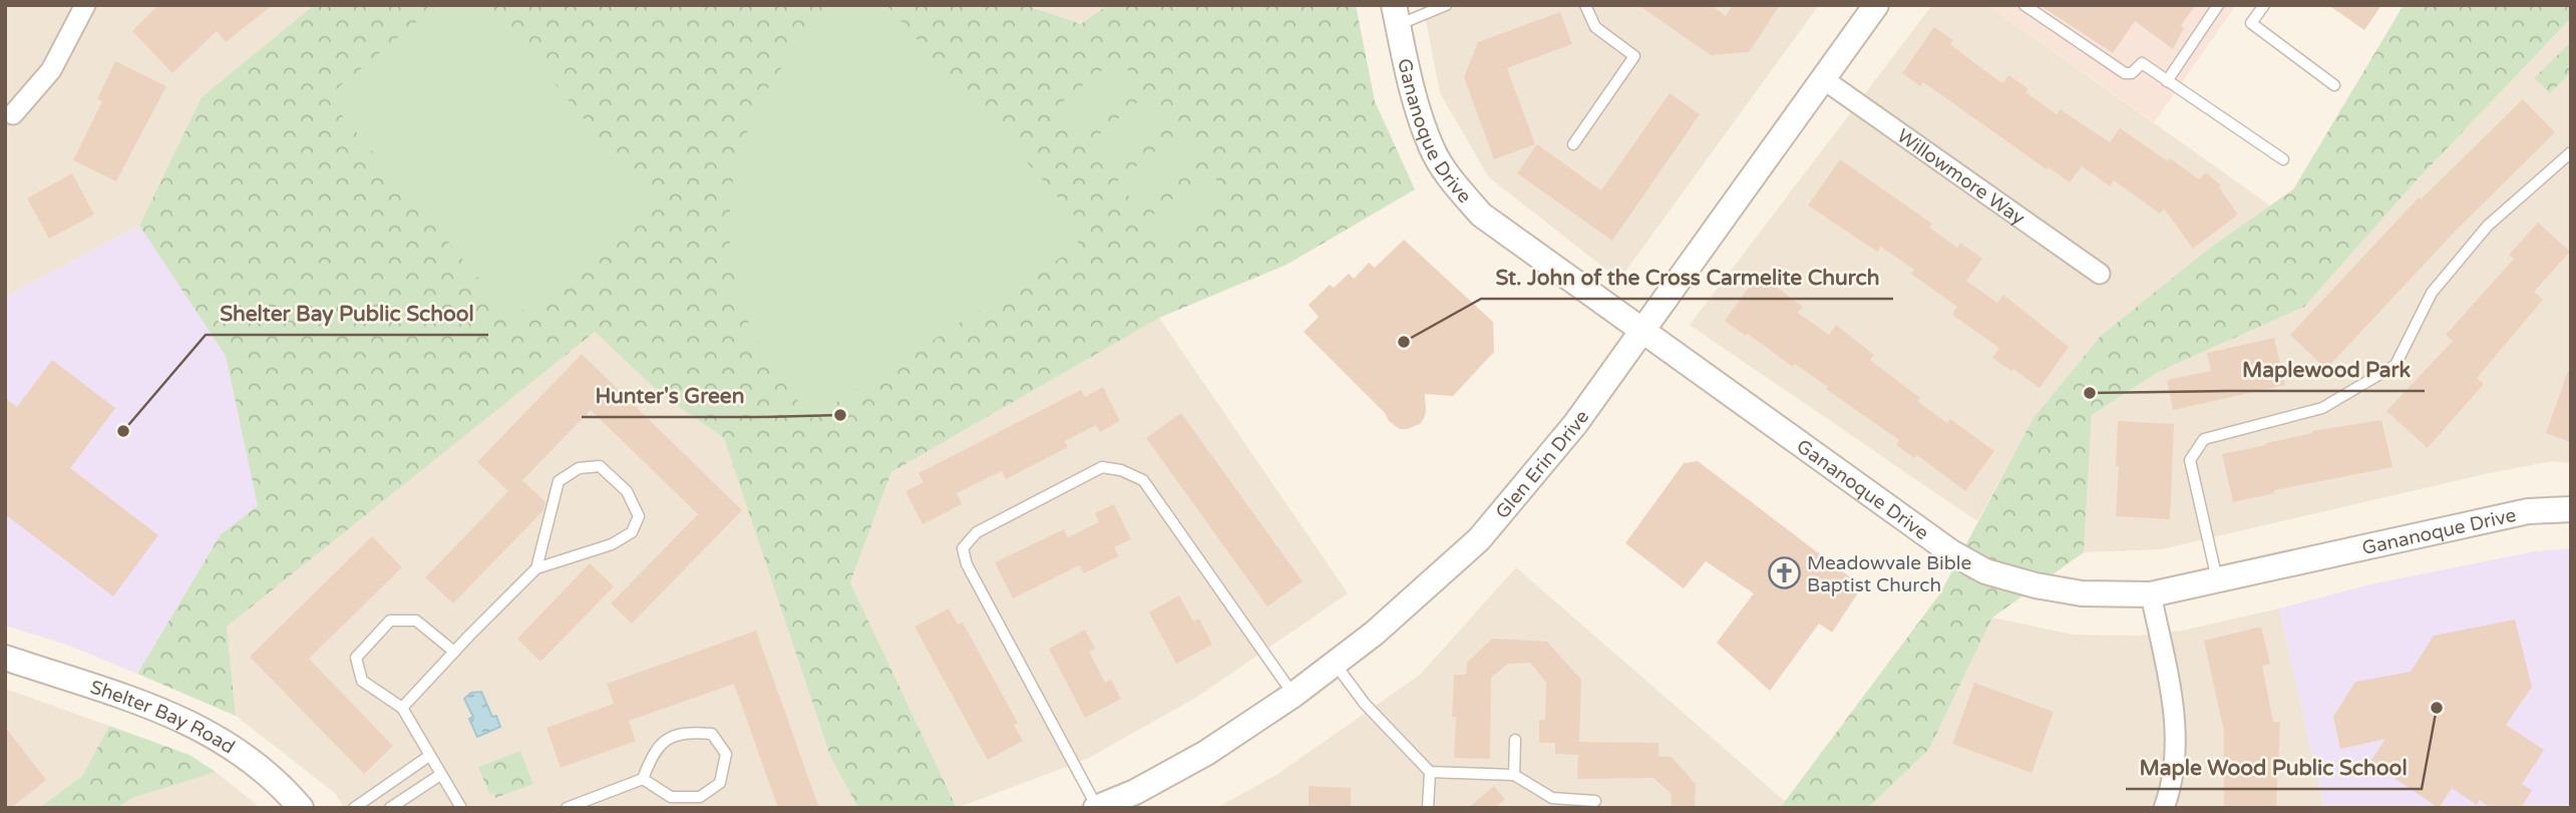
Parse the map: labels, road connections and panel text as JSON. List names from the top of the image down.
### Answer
{
  "streets": {
    "street": [
      "Gananoque Drive",
      "Willowmore Way",
      "Glen Erin Drive",
      "Shelter Bay Road"
    ]
  },
  "crossings": [
    ["Gananoque Drive", "Glen Erin Drive"],
    ["Willowmore Way", "Glen Erin Drive"]
  ],
  "places": {
    "other": [
      "St. John of the Cross Carmelite Church",
      "Maplewood Park",
      "Hunter's Green",
      "Shelter Bay Public School",
      "Maple Wood Public School"
    ],
    "church": ["Meadowvale Bible Baptist Church"]
  }
}
